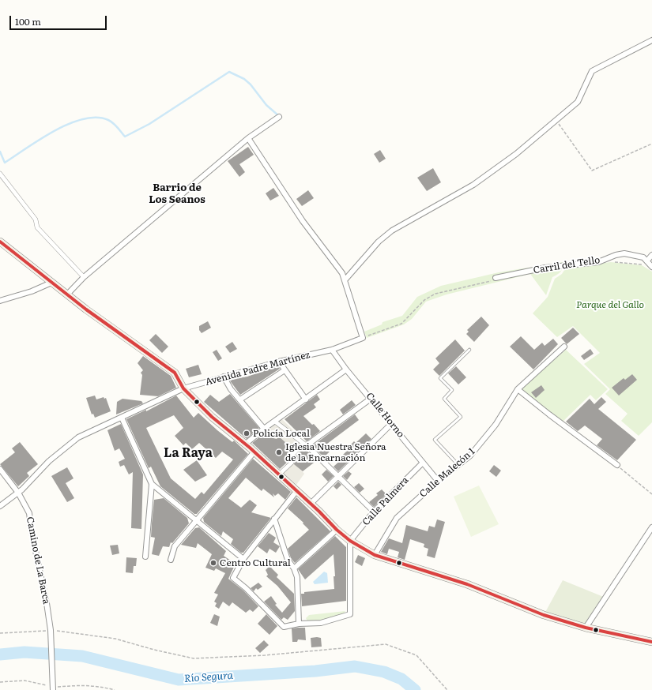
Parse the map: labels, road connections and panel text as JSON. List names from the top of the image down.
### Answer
{
  "streets": {
    "street": [
      "Carril del Tello",
      "Avenida Padre Martínez",
      "Calle Horno",
      "Calle Malecón 1",
      "Calle Palmera",
      "Camino de La Barca"
    ]
  },
  "crossings": [
    ["Avenida Padre Martínez", "Calle Horno"],
    ["Avenida Padre Martínez", "Camino de La Barca"],
    ["Calle Horno", "Calle Malecón 1"],
    ["Calle Horno", "Calle Palmera"]
  ],
  "districts": ["Barrio de Los Seanos", "La Raya"],
  "water": ["Río Segura"],
  "parks": ["Parque del Gallo"],
  "places": ["Policía Local", "Iglesia Nuestra Señora de la Encarnación", "Centro Cultural"],
  "scale_bar": "100 m"
}
